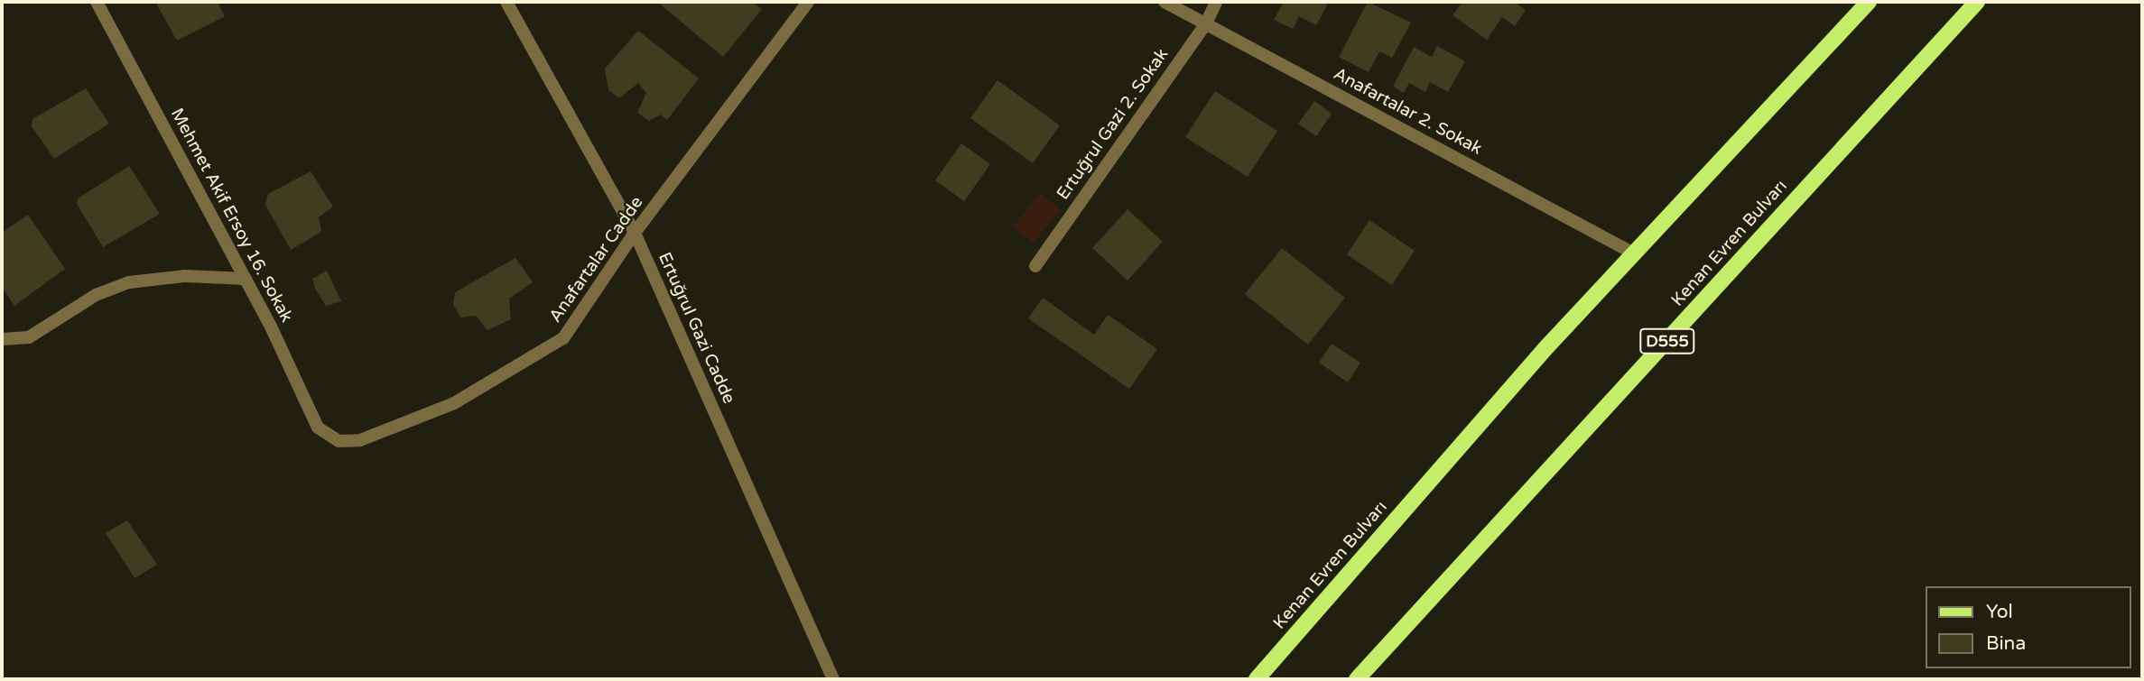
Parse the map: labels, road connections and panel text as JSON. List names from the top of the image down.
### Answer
{
  "streets": {
    "main road": ["Kenan Evren Bulvarı", "D555"],
    "street": [
      "Anafartalar 2. Sokak",
      "Ertuğrul Gazi 2. Sokak",
      "Mehmet Akif Ersoy 16. Sokak",
      "Anafartalar Cadde",
      "Ertuğrul Gazi Cadde"
    ]
  },
  "crossings": [
    ["Anafartalar 2. Sokak", "Ertuğrul Gazi 2. Sokak"],
    ["Anafartalar 2. Sokak", "Kenan Evren Bulvarı"],
    ["Mehmet Akif Ersoy 16. Sokak", "Anafartalar Cadde"],
    ["Anafartalar Cadde", "Ertuğrul Gazi Cadde"]
  ],
  "legend": ["Yol", "Bina"]
}
